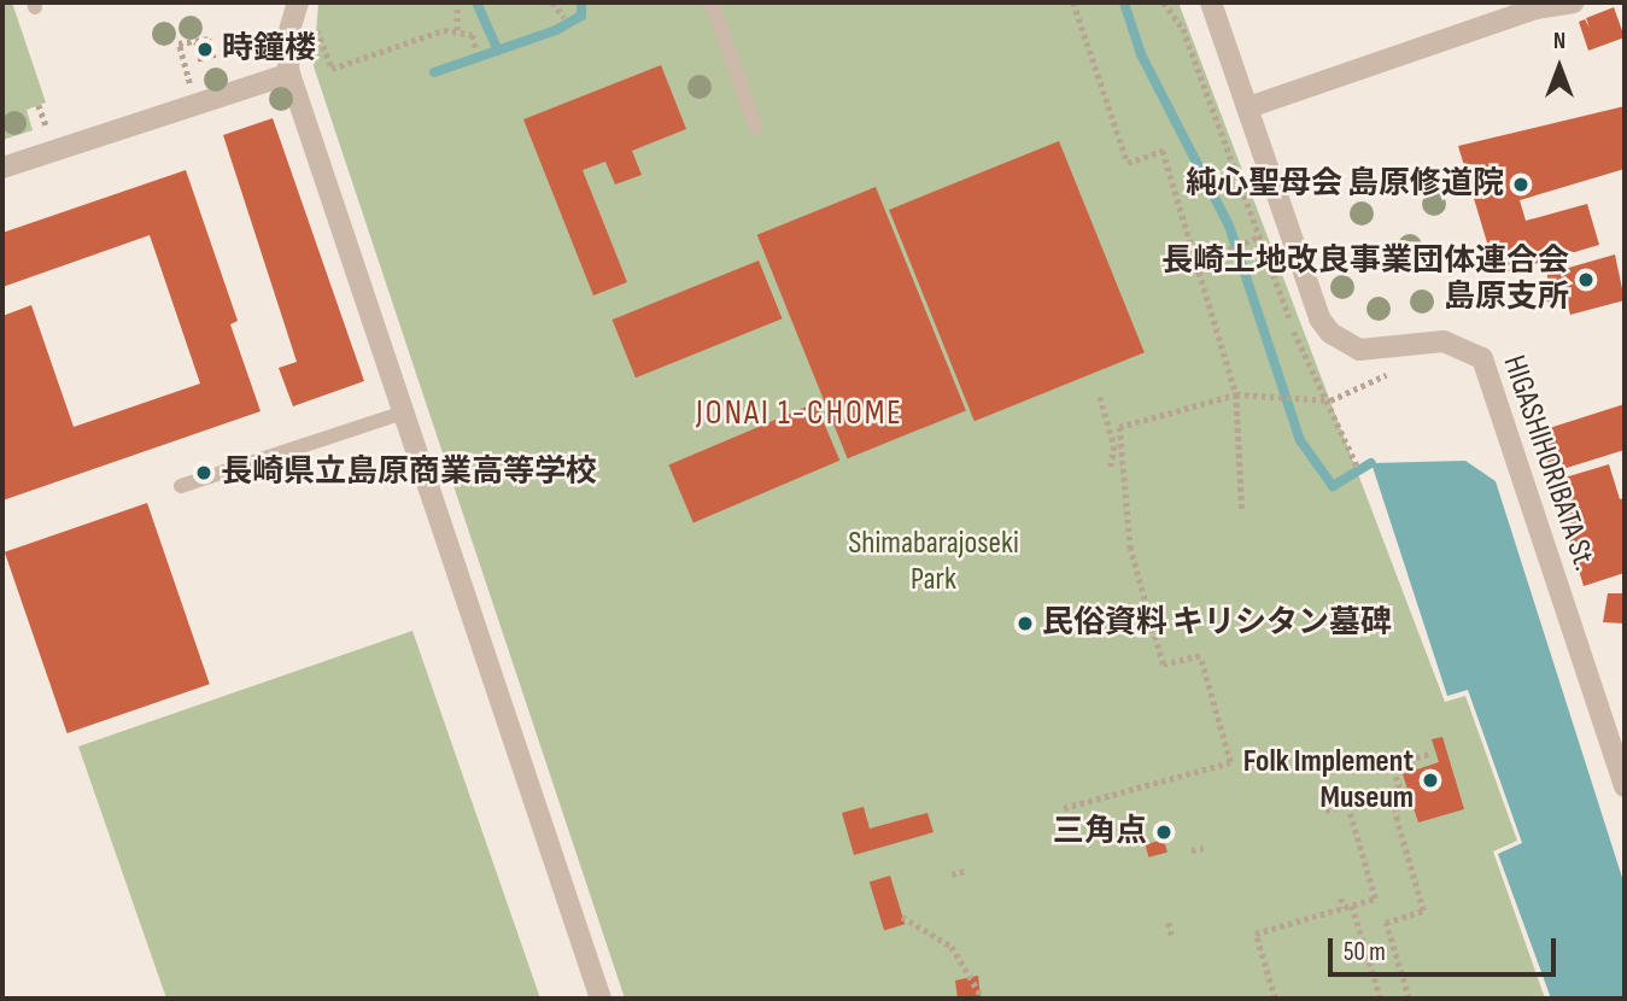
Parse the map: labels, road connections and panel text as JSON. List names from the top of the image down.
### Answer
{
  "streets": {
    "street": ["HIGASHIHORIBATA St."]
  },
  "districts": ["JONAI 1-CHOME"],
  "parks": ["Shimabarajoseki Park"],
  "places": [
    "時鐘楼",
    "純心聖母会 島原修道院",
    "長崎土地改良事業団体連合会 島原支所",
    "長崎県立島原商業高等学校",
    "民俗資料 キリシタン墓碑",
    "Folk Implement Museum",
    "三角点"
  ],
  "scale_bar": "50 m",
  "north": "top"
}
